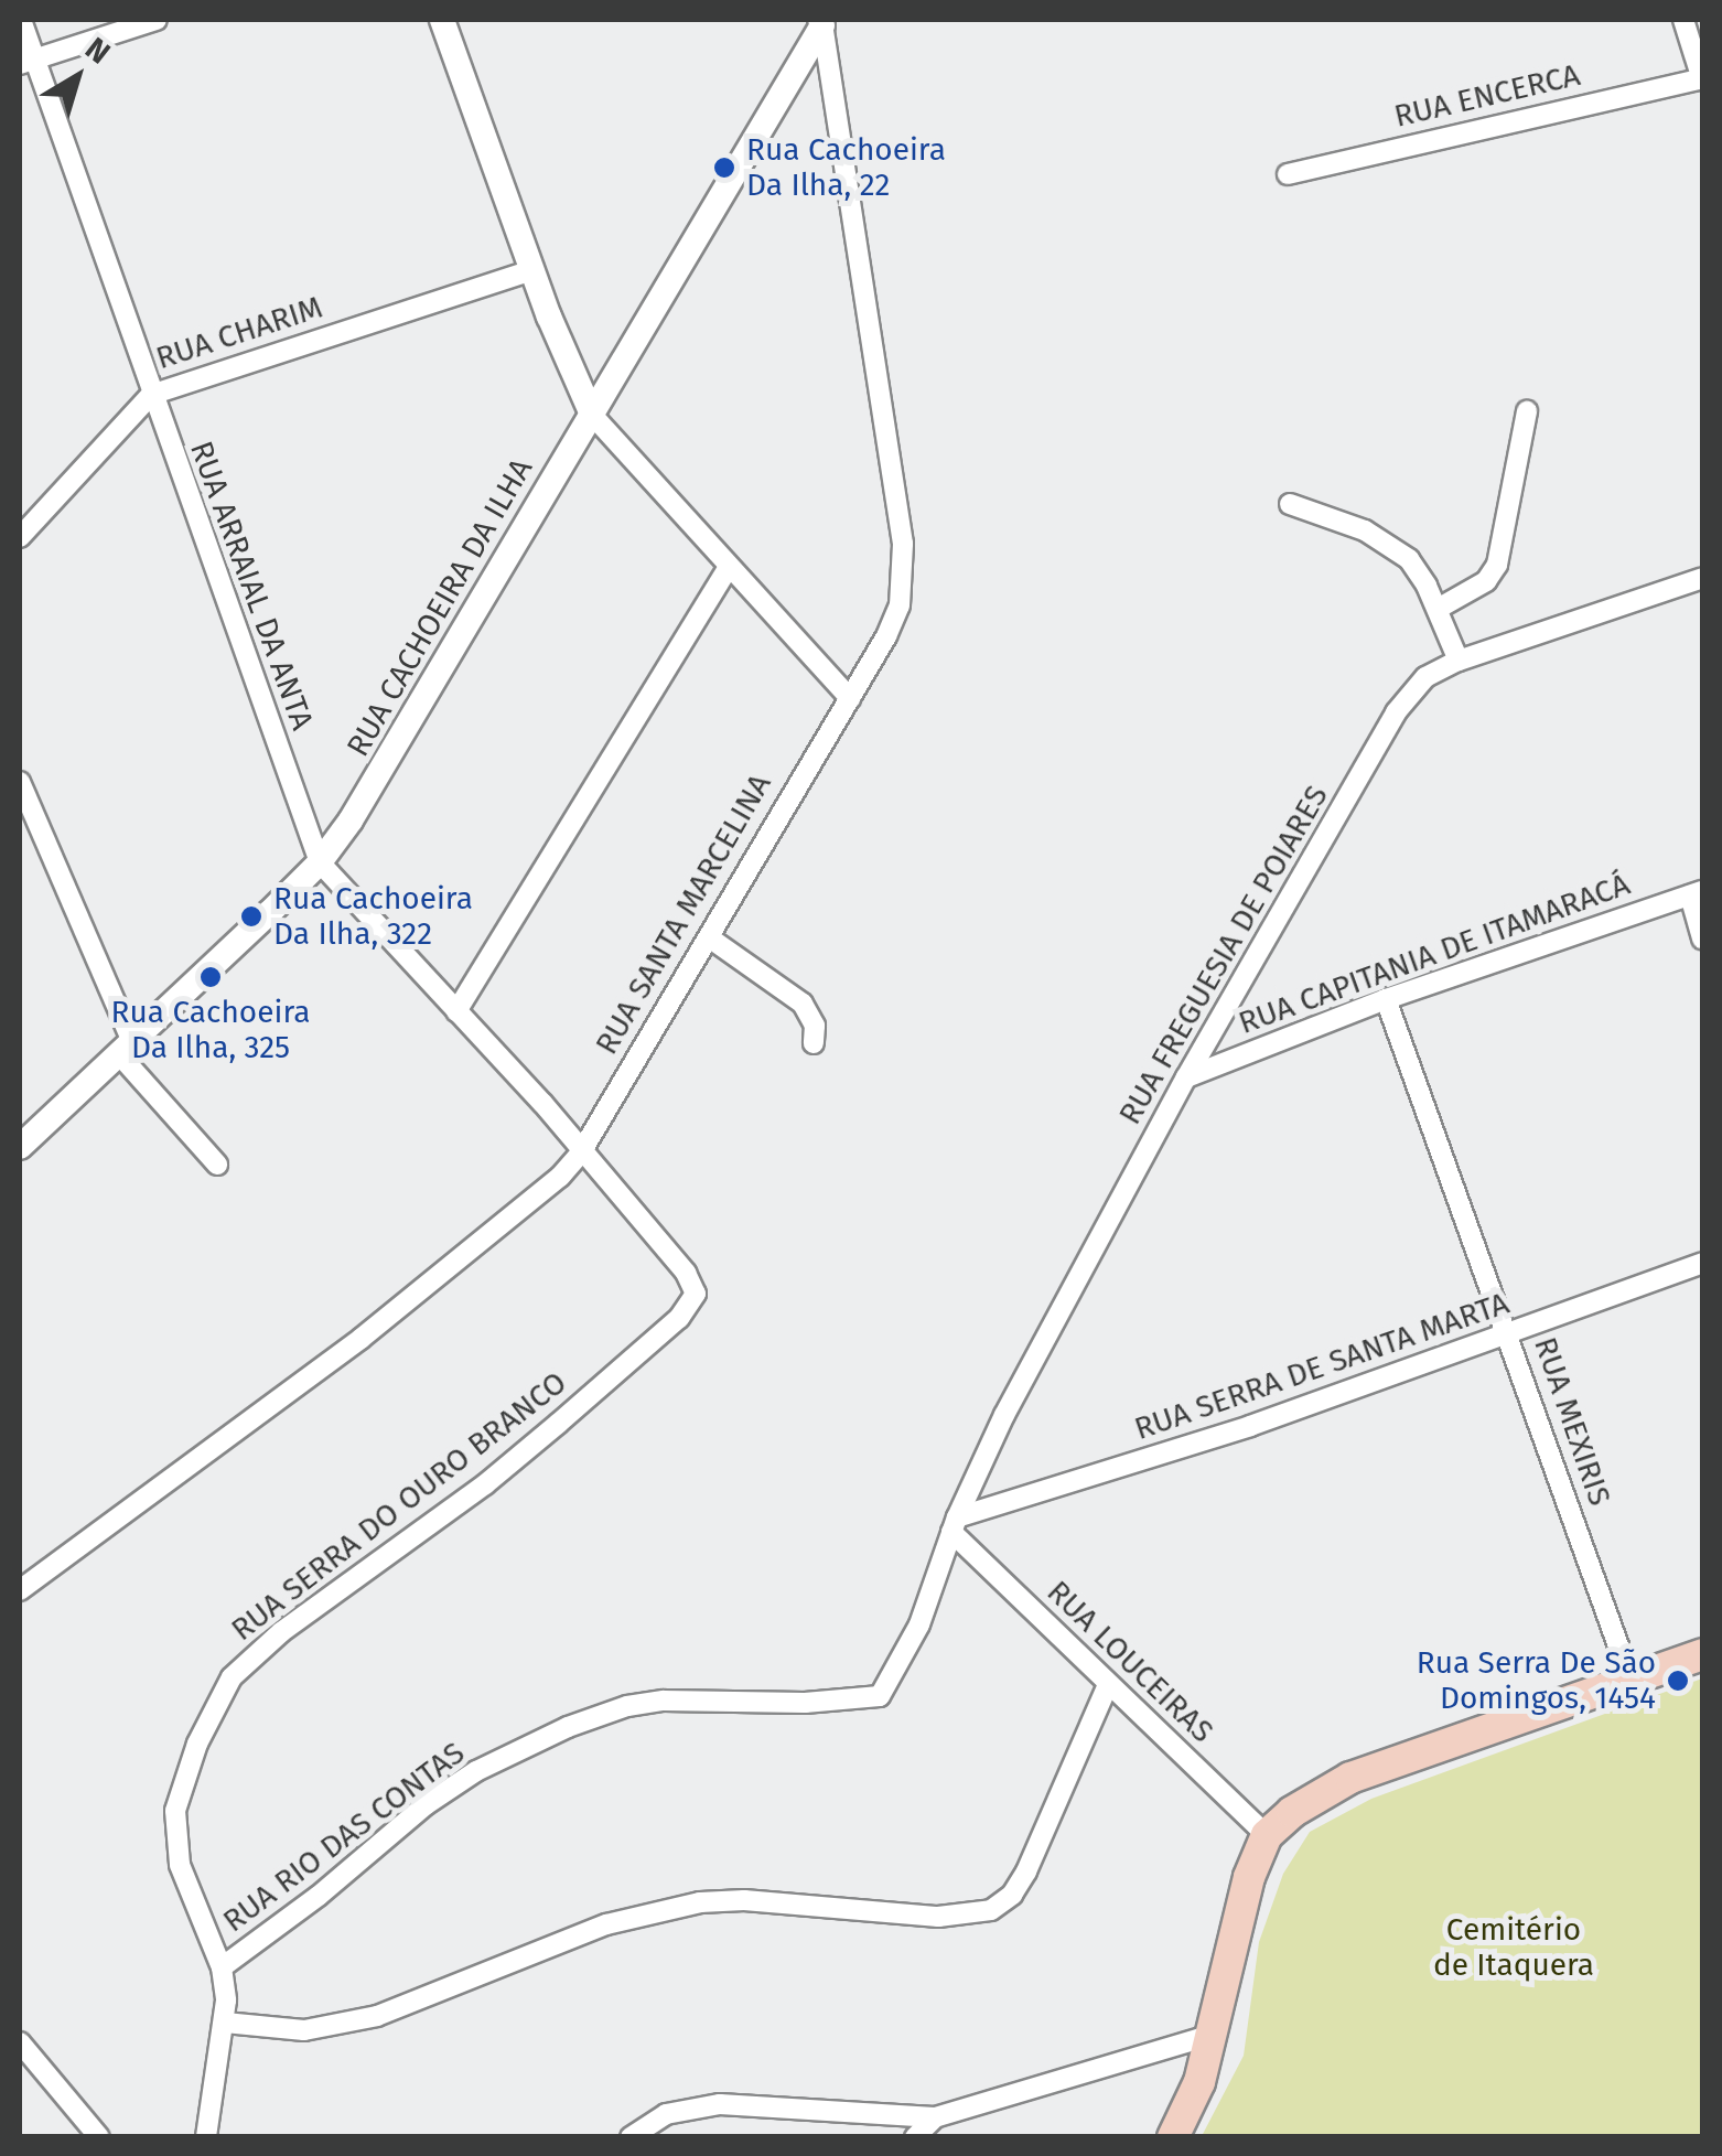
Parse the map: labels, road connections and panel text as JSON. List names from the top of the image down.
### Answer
{
  "streets": {
    "street": [
      "RUA ENCERCA",
      "RUA CHARIM",
      "RUA ARRAIAL DA ANTA",
      "RUA CACHOEIRA DA ILHA",
      "RUA SANTA MARCELINA",
      "RUA CAPITANIA DE ITAMARACÁ",
      "RUA FREGUESIA DE POIARES",
      "RUA SERRA DE SANTA MARTA",
      "RUA MEXIRIS",
      "RUA SERRA DO OURO BRANCO",
      "RUA LOUCEIRAS",
      "RUA RIO DAS CONTAS"
    ]
  },
  "crossings": [
    ["RUA CHARIM", "RUA ARRAIAL DA ANTA"],
    ["RUA ARRAIAL DA ANTA", "RUA CACHOEIRA DA ILHA"],
    ["RUA ARRAIAL DA ANTA", "RUA SANTA MARCELINA"],
    ["RUA ARRAIAL DA ANTA", "RUA SERRA DO OURO BRANCO"],
    ["RUA CACHOEIRA DA ILHA", "RUA SANTA MARCELINA"],
    ["RUA CAPITANIA DE ITAMARACÁ", "RUA FREGUESIA DE POIARES"],
    ["RUA CAPITANIA DE ITAMARACÁ", "RUA MEXIRIS"],
    ["RUA FREGUESIA DE POIARES", "RUA SERRA DE SANTA MARTA"],
    ["RUA FREGUESIA DE POIARES", "RUA LOUCEIRAS"],
    ["RUA FREGUESIA DE POIARES", "RUA RIO DAS CONTAS"],
    ["RUA SERRA DE SANTA MARTA", "RUA MEXIRIS"],
    ["RUA SERRA DE SANTA MARTA", "RUA LOUCEIRAS"],
    ["RUA SERRA DE SANTA MARTA", "RUA RIO DAS CONTAS"],
    ["RUA SERRA DO OURO BRANCO", "RUA RIO DAS CONTAS"],
    ["RUA LOUCEIRAS", "RUA RIO DAS CONTAS"]
  ],
  "parks": ["Cemitério de Itaquera"],
  "places": [
    "Rua Cachoeira Da Ilha, 22",
    "Rua Cachoeira Da Ilha, 322",
    "Rua Cachoeira Da Ilha, 325",
    "Rua Serra De São Domingos, 1454"
  ],
  "north": "top right"
}
